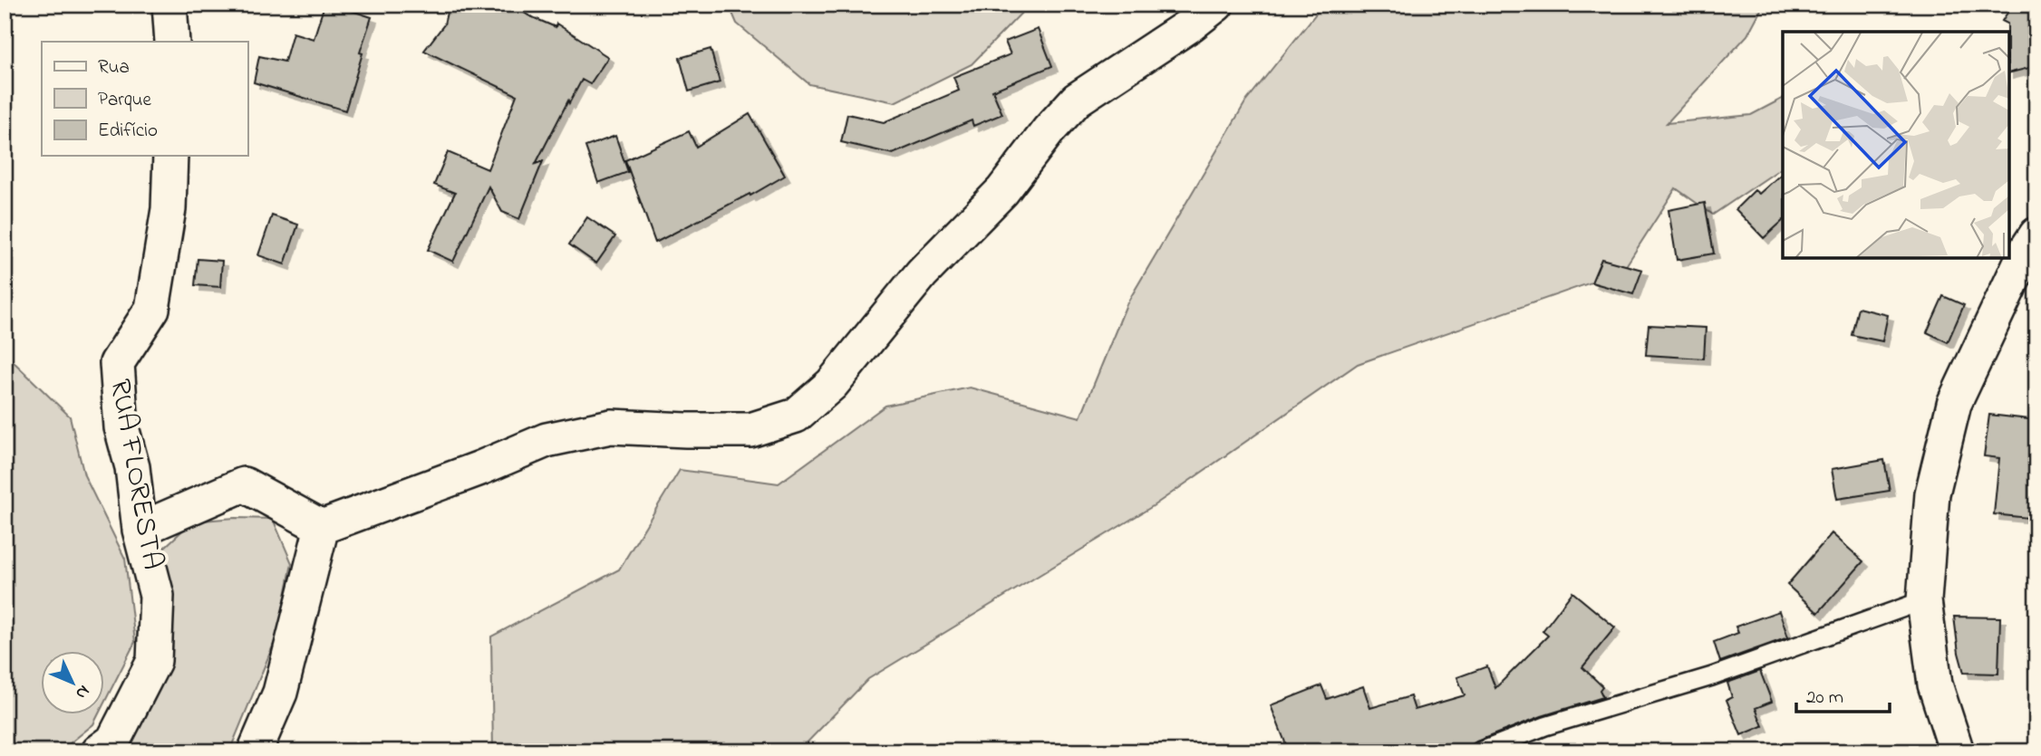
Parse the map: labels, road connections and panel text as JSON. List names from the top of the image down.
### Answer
{
  "streets": {
    "street": ["RUA FLORESTA"]
  },
  "legend": ["Rua", "Parque", "Edifício"],
  "scale_bar": "20 m",
  "north": "bottom right"
}
